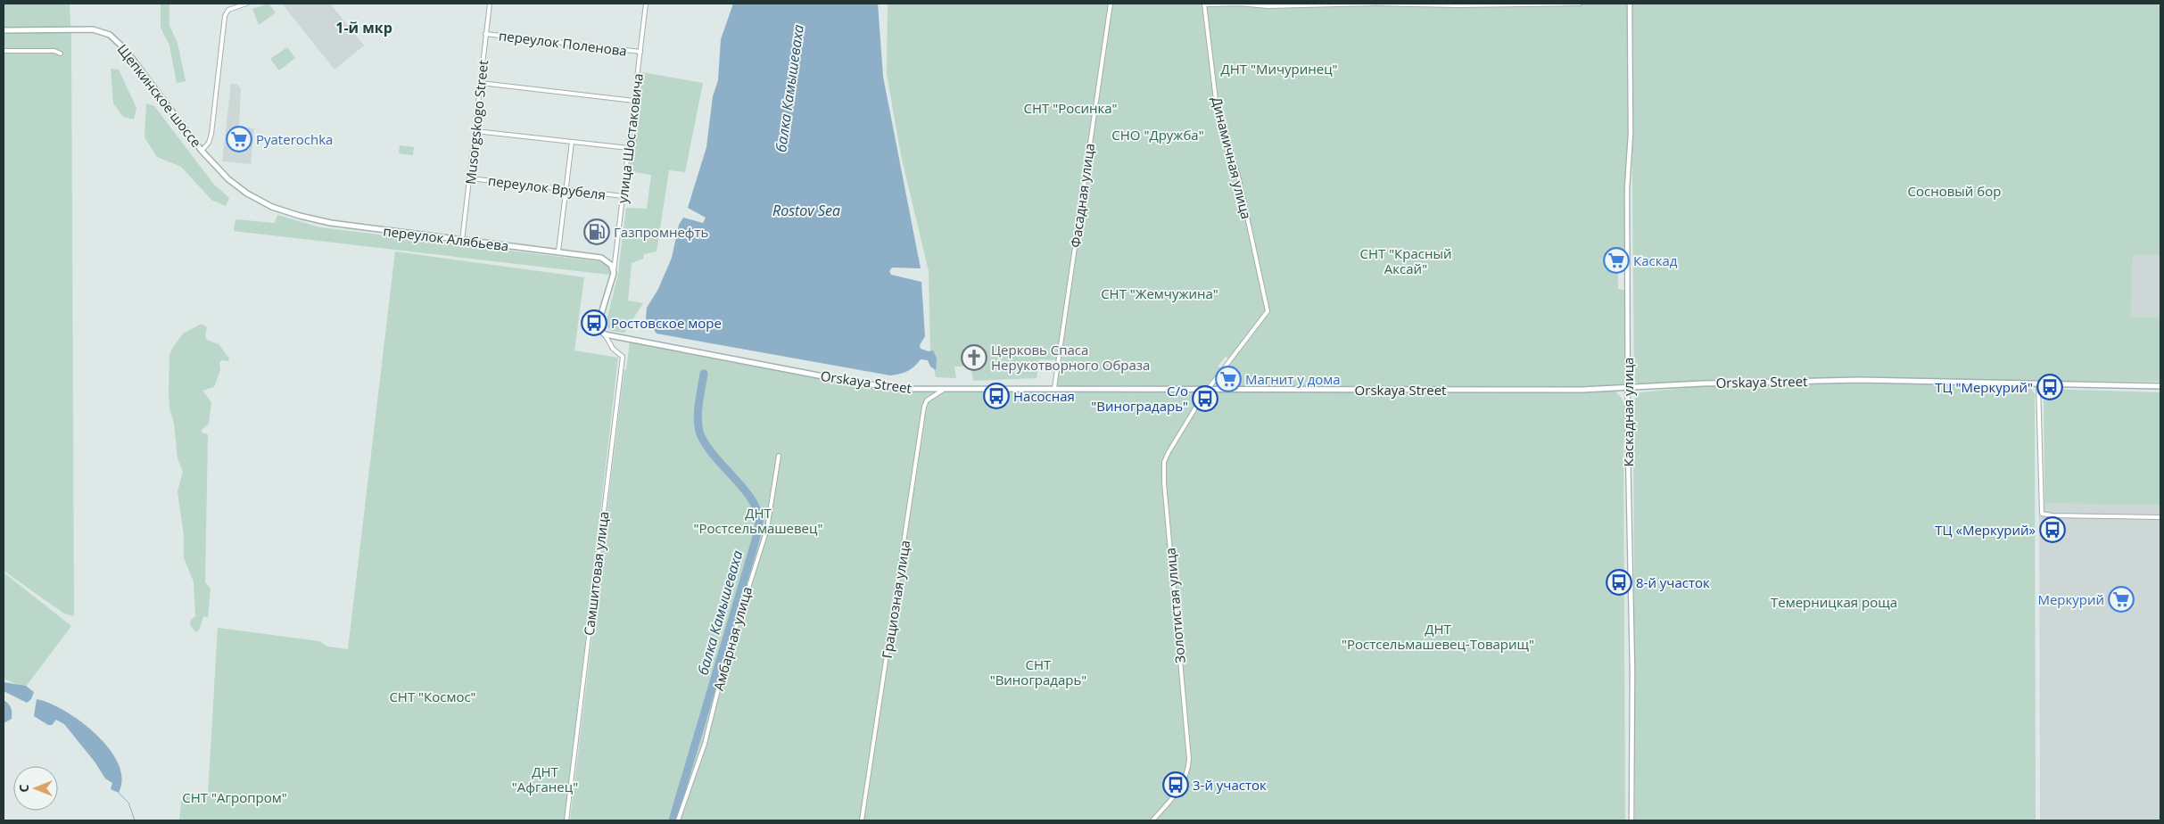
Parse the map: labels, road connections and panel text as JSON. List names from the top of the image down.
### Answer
{
  "streets": {
    "main road": ["Щепкинское шоссе", "переулок Алябьева", "Orskaya Street"],
    "street": [
      "переулок Поленова",
      "Musorgskogo Street",
      "улица Шостаковича",
      "Динамичная улица",
      "переулок Врубеля",
      "Фасадная улица",
      "Каскадная улица",
      "Самшитовая улица",
      "Грациозная улица",
      "Золотистая улица",
      "Амбарная улица"
    ]
  },
  "crossings": [
    ["переулок Поленова", "Musorgskogo Street"],
    ["переулок Поленова", "улица Шостаковича"],
    ["Щепкинское шоссе", "переулок Алябьева"],
    ["Musorgskogo Street", "переулок Врубеля"],
    ["Musorgskogo Street", "переулок Алябьева"],
    ["улица Шостаковича", "переулок Врубеля"],
    ["улица Шостаковича", "переулок Алябьева"],
    ["Динамичная улица", "Золотистая улица"],
    ["Фасадная улица", "Orskaya Street"],
    ["Orskaya Street", "Каскадная улица"],
    ["Orskaya Street", "Самшитовая улица"],
    ["Orskaya Street", "Грациозная улица"],
    ["Orskaya Street", "Золотистая улица"]
  ],
  "districts": ["1-й мкр"],
  "water": ["балка Камышеваха", "Rostov Sea"],
  "parks": [
    "ДНТ \"Мичуринец\"",
    "СНТ \"Росинка\"",
    "СНО \"Дружба\"",
    "Сосновый бор",
    "СНТ \"Красный Аксай\"",
    "СНТ \"Жемчужина\"",
    "ДНТ \"Ростсельмашевец\"",
    "Темерницкая роща",
    "ДНТ \"Ростсельмашевец-Товарищ\"",
    "СНТ \"Виноградарь\"",
    "СНТ \"Космос\"",
    "ДНТ \"Афганец\"",
    "СНТ \"Агропром\""
  ],
  "places": {
    "supermarket": [
      "Pyaterochka",
      "Каскад",
      "Магнит у дома",
      "Меркурий"
    ],
    "fuel station": ["Газпромнефть"],
    "bus stop": [
      "Ростовское море",
      "ТЦ \"Меркурий\"",
      "Насосная",
      "С/о \"Виноградарь\"",
      "ТЦ «Меркурий»",
      "8-й участок",
      "3-й участок"
    ],
    "church": ["Церковь Спаса Нерукотворного Образа"]
  },
  "north": "left"
}
